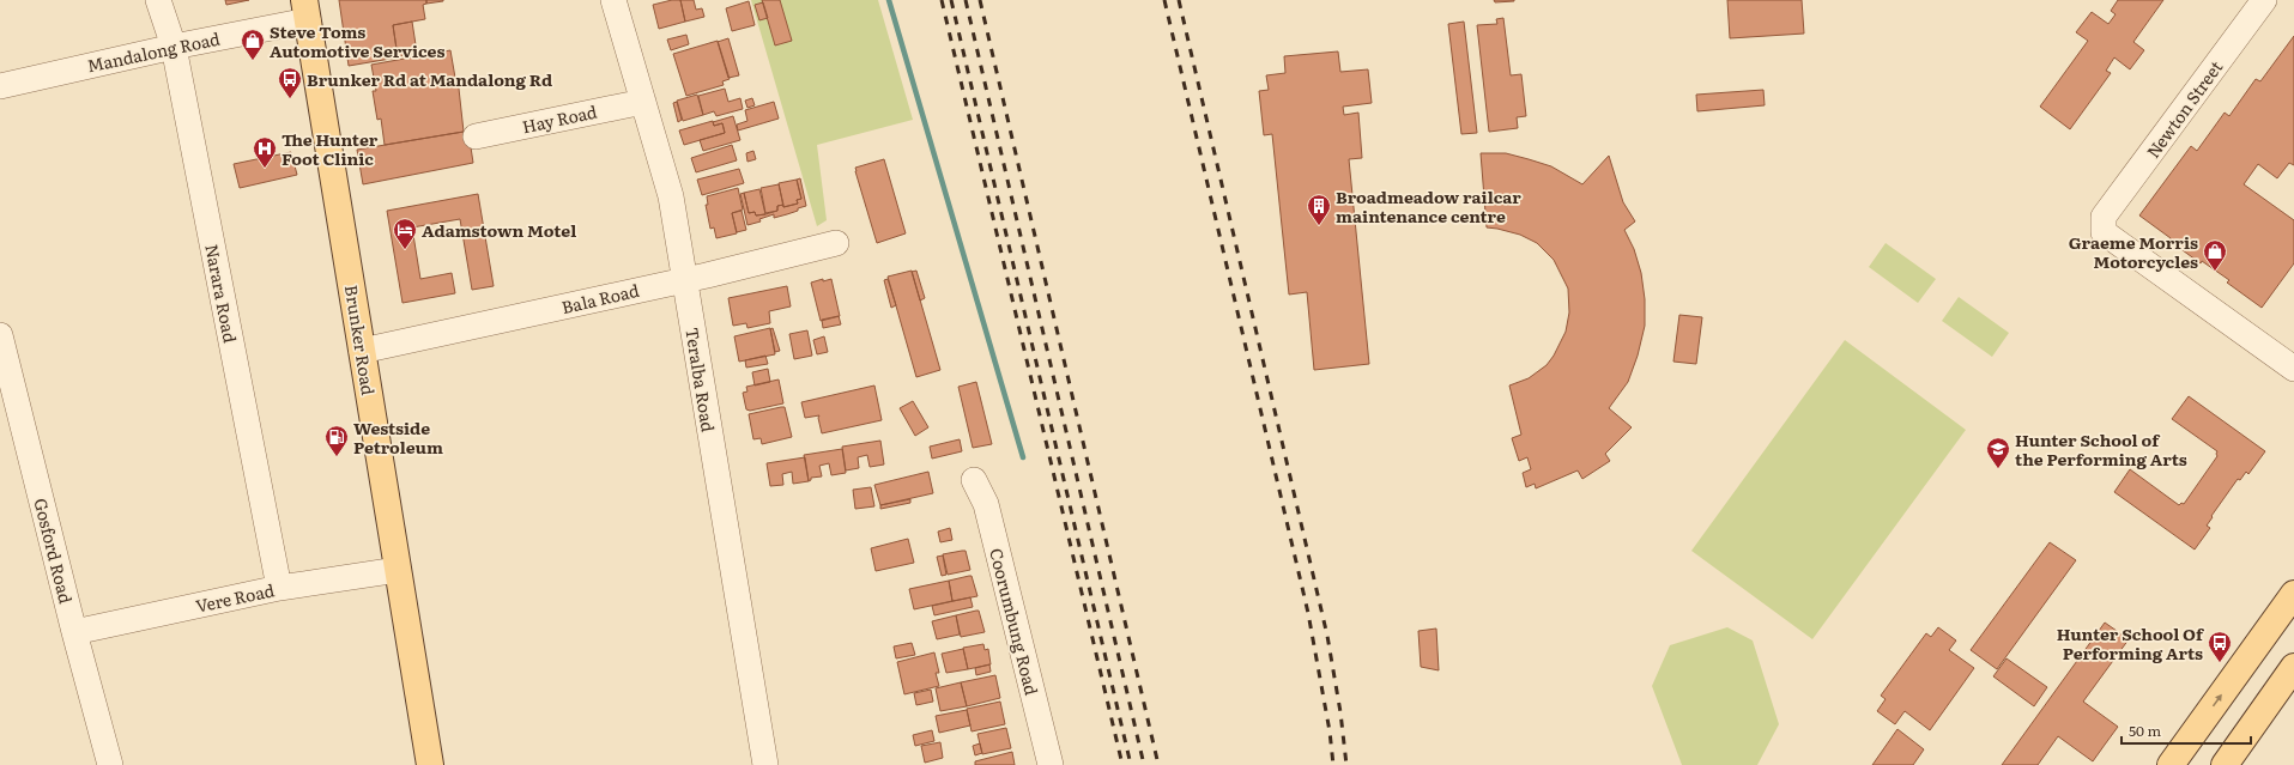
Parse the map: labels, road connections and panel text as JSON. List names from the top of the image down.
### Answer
{
  "streets": {
    "main road": ["Brunker Road"],
    "street": [
      "Mandalong Road",
      "Newton Street",
      "Hay Road",
      "Narara Road",
      "Bala Road",
      "Teralba Road",
      "Gosford Road",
      "Vere Road",
      "Coorumbung Road"
    ]
  },
  "crossings": [
    ["Mandalong Road", "Narara Road"],
    ["Mandalong Road", "Brunker Road"],
    ["Hay Road", "Teralba Road"],
    ["Narara Road", "Vere Road"],
    ["Bala Road", "Brunker Road"],
    ["Bala Road", "Teralba Road"],
    ["Brunker Road", "Vere Road"],
    ["Gosford Road", "Vere Road"]
  ],
  "places": {
    "shop": ["Steve Toms Automotive Services", "Graeme Morris Motorcycles"],
    "bus stop": ["Brunker Rd at Mandalong Rd", "Hunter School Of Performing Arts"],
    "hospital": ["The Hunter Foot Clinic"],
    "building": ["Broadmeadow railcar maintenance centre"],
    "hotel": ["Adamstown Motel"],
    "fuel station": ["Westside Petroleum"],
    "school or university": ["Hunter School of the Performing Arts"]
  },
  "scale_bar": "50 m"
}
